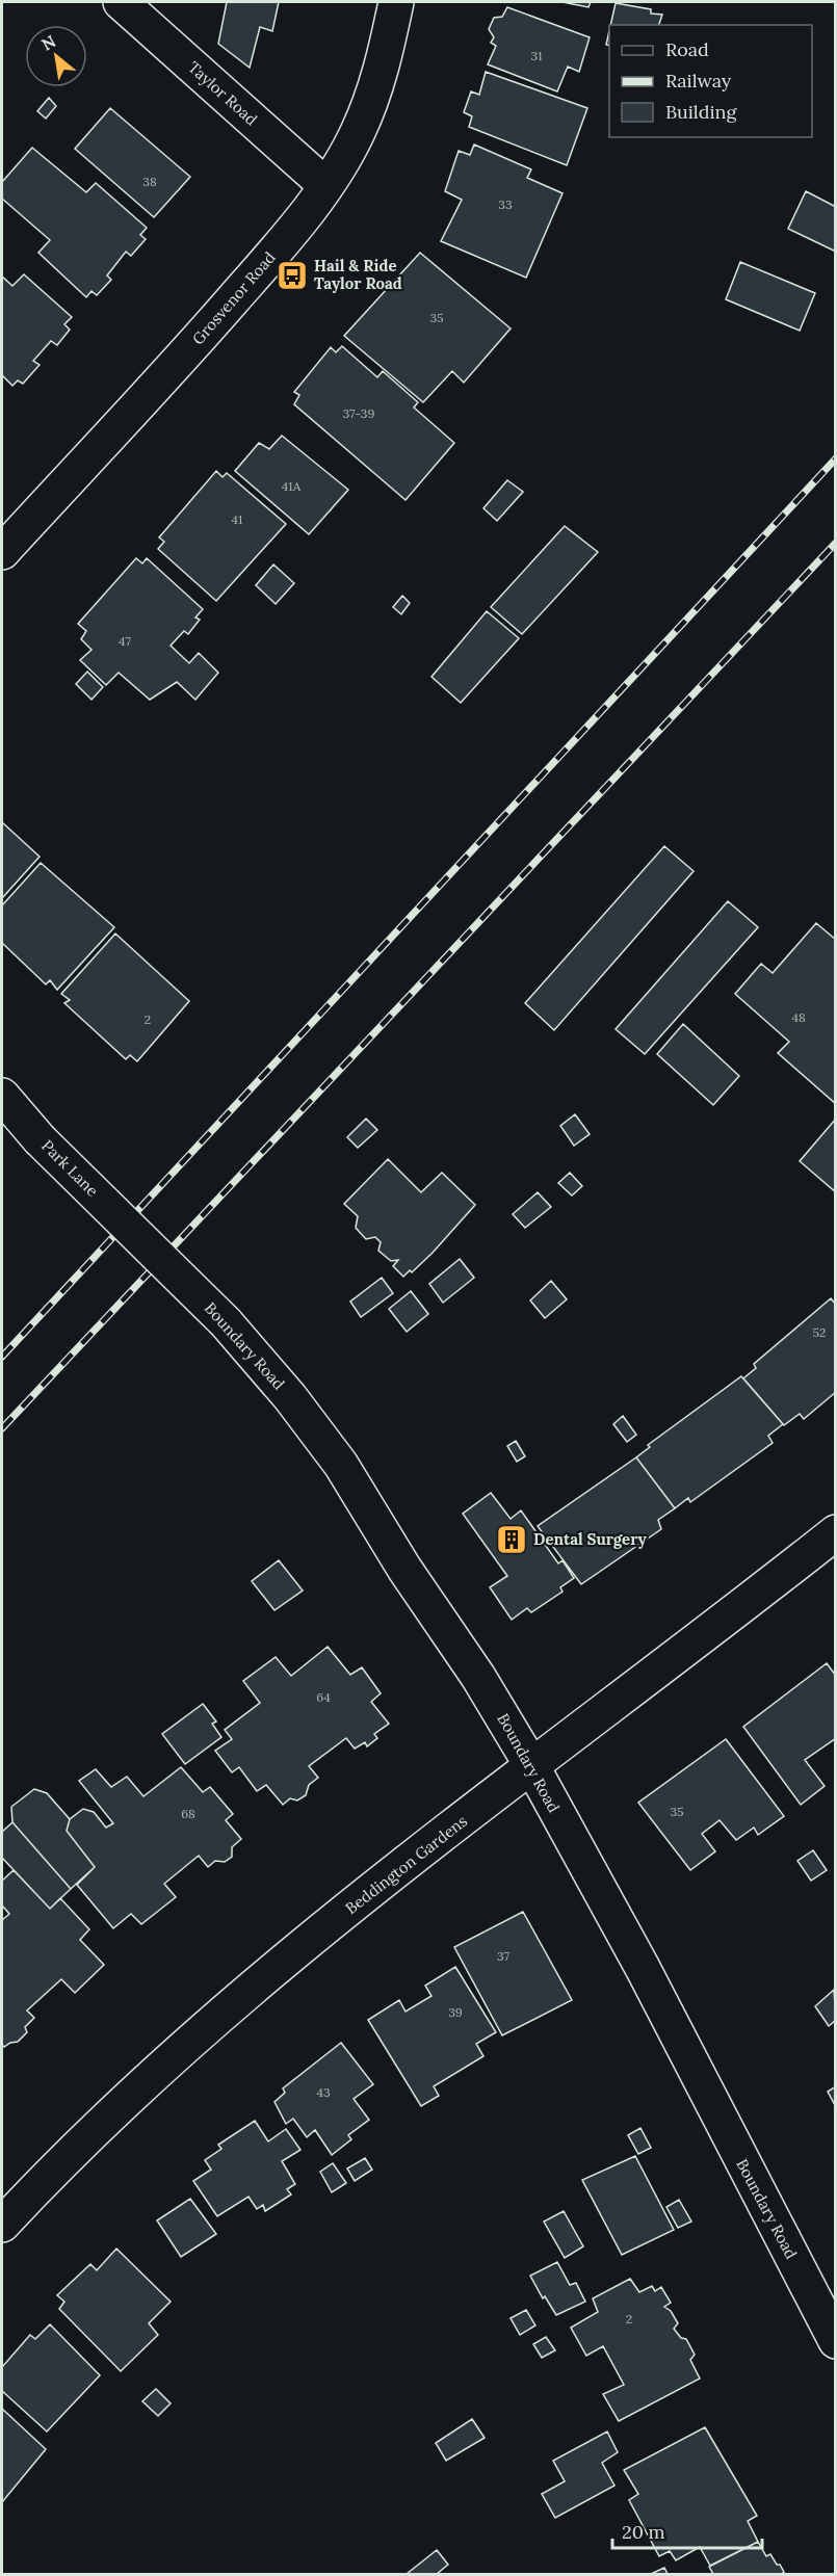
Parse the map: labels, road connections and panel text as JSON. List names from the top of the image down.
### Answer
{
  "streets": {
    "street": [
      "Taylor Road",
      "Grosvenor Road",
      "Park Lane",
      "Boundary Road",
      "Beddington Gardens"
    ]
  },
  "crossings": [
    ["Taylor Road", "Grosvenor Road"],
    ["Park Lane", "Boundary Road"],
    ["Boundary Road", "Beddington Gardens"]
  ],
  "places": {
    "bus stop": ["Hail & Ride Taylor Road"],
    "building": ["Dental Surgery"]
  },
  "house_numbers": [
    "31",
    "38",
    "33",
    "35",
    "37-39",
    "41A",
    "41",
    "47",
    "48",
    "2",
    "52",
    "64",
    "35",
    "68",
    "37",
    "39",
    "43",
    "2"
  ],
  "legend": ["Road", "Railway", "Building"],
  "scale_bar": "20 m",
  "north": "top left"
}
